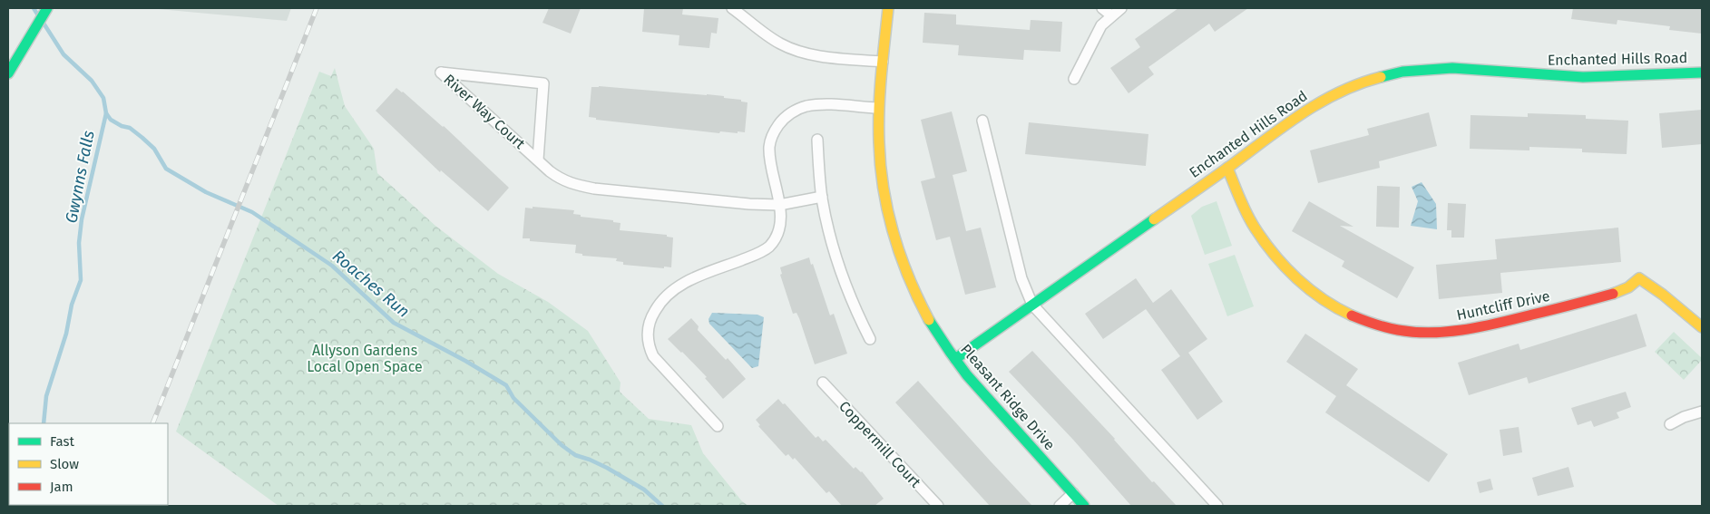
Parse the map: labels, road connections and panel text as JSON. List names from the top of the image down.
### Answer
{
  "streets": {
    "street": [
      "Enchanted Hills Road",
      "River Way Court",
      "Huntcliff Drive",
      "Pleasant Ridge Drive",
      "Coppermill Court"
    ]
  },
  "crossings": [
    ["Enchanted Hills Road", "Huntcliff Drive"],
    ["Enchanted Hills Road", "Pleasant Ridge Drive"]
  ],
  "water": ["Gwynns Falls", "Roaches Run"],
  "parks": ["Allyson Gardens Local Open Space"],
  "legend": ["Fast", "Slow", "Jam"]
}
